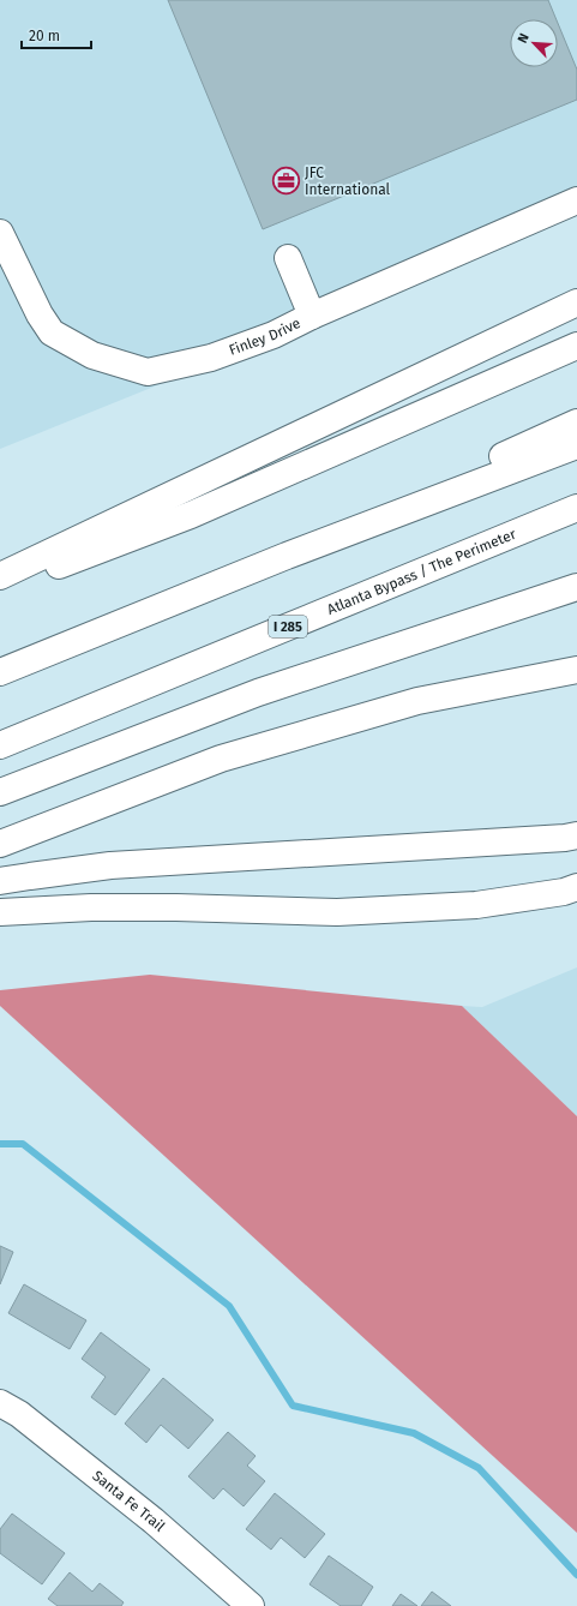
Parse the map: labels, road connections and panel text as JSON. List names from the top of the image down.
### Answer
{
  "streets": {
    "main road": [
      "Finley Drive",
      "Atlanta Bypass / The Perimeter",
      "I 285",
      "Santa Fe Trail"
    ]
  },
  "places": {
    "office": ["JFC International"]
  },
  "scale_bar": "20 m",
  "north": "top left"
}
